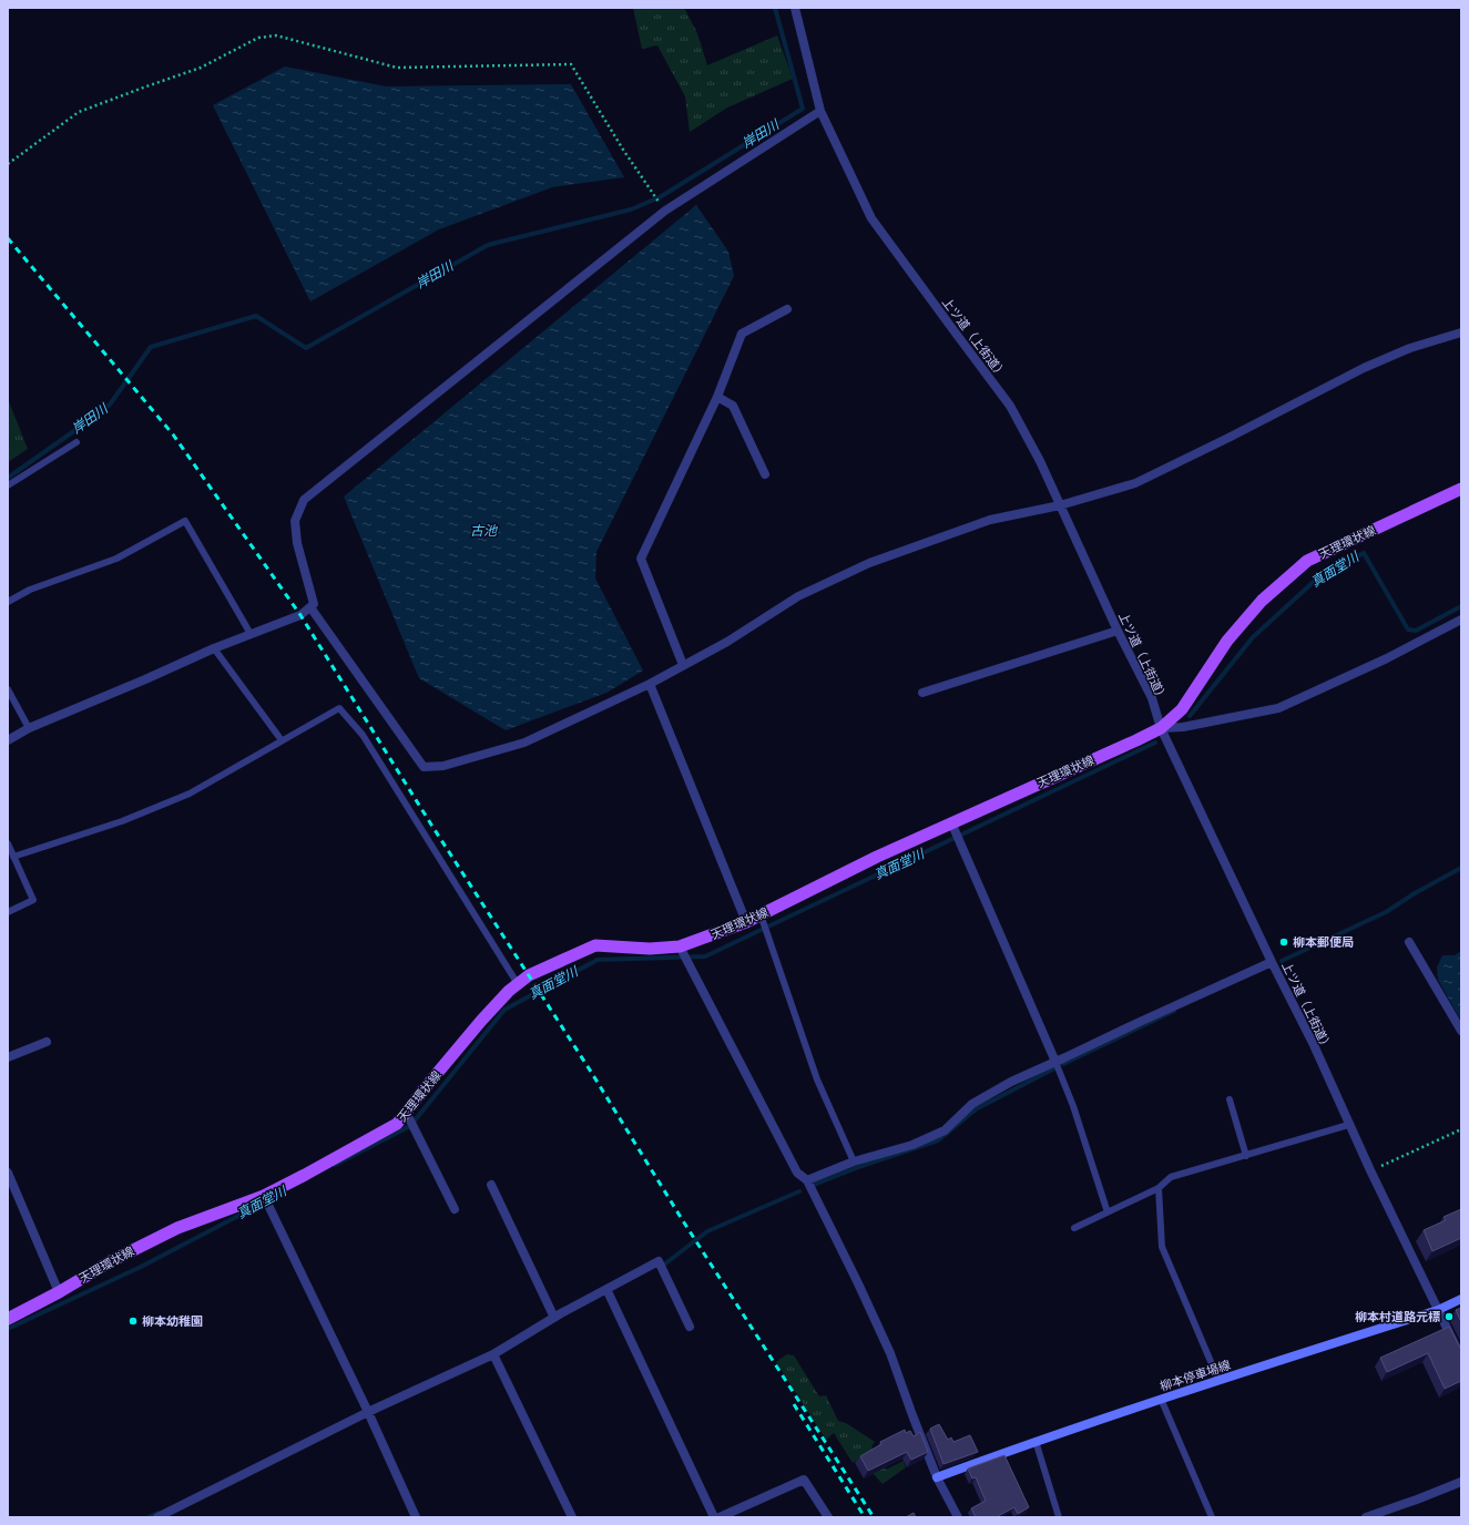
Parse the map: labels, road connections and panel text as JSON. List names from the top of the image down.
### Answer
{
  "streets": {
    "main road": ["天理環状線", "柳本停車場線"],
    "street": ["上ツ道（上街道）"]
  },
  "crossings": [
    ["上ツ道（上街道）", "天理環状線"],
    ["上ツ道（上街道）", "柳本停車場線"]
  ],
  "water": ["岸田川", "古池", "真面堂川"],
  "places": ["柳本郵便局", "柳本村道路元標", "柳本幼稚園"]
}
